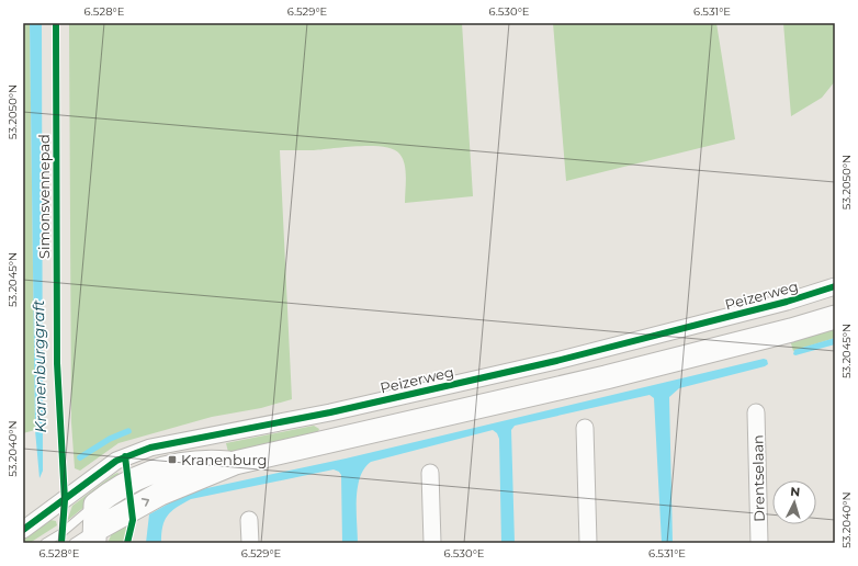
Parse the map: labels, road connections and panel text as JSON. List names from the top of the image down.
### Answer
{
  "streets": {
    "street": ["Peizerweg", "Drentselaan"],
    "cycle path": ["Simonsvennepad"]
  },
  "water": ["Kranenburggraft"],
  "places": {
    "transit": ["Kranenburg"]
  },
  "north": "top",
  "coordinates": [
    "6.528°E",
    "6.529°E",
    "6.530°E",
    "6.531°E",
    "53.2050°N",
    "53.2045°N",
    "53.2040°N"
  ]
}
